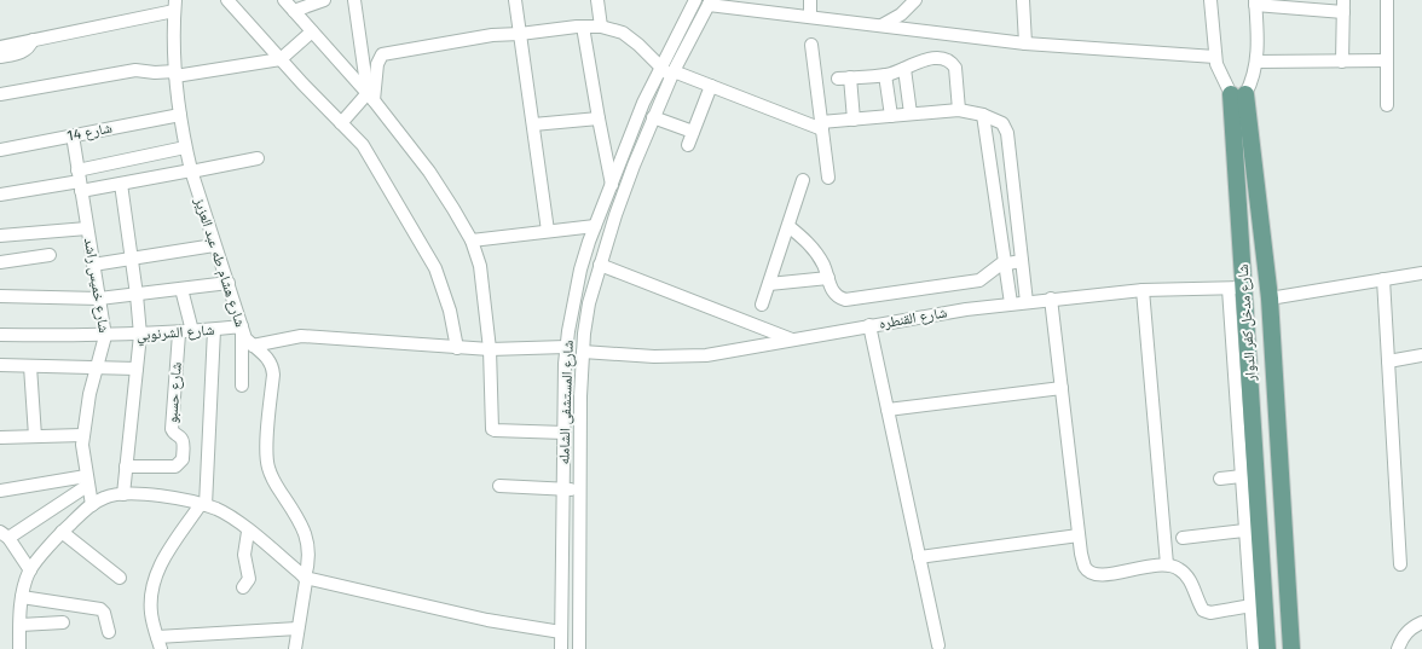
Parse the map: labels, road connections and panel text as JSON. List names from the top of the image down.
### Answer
{
  "streets": {
    "main road": ["شارع مدخل كفر الدوار"],
    "street": [
      "شارع 14",
      "شارع هشام طه عبد العزيز",
      "شارع خميس راشد",
      "شارع القنطره",
      "شارع الشرنوبي",
      "شارع حسبو",
      "شارع المستشفى الشامله"
    ]
  },
  "crossings": [
    ["شارع 14", "شارع هشام طه عبد العزيز"],
    ["شارع 14", "شارع خميس راشد"],
    ["شارع هشام طه عبد العزيز", "شارع الشرنوبي"],
    ["شارع خميس راشد", "شارع الشرنوبي"],
    ["شارع القنطره", "شارع مدخل كفر الدوار"],
    ["شارع القنطره", "شارع المستشفى الشامله"],
    ["شارع الشرنوبي", "شارع حسبو"]
  ]
}
